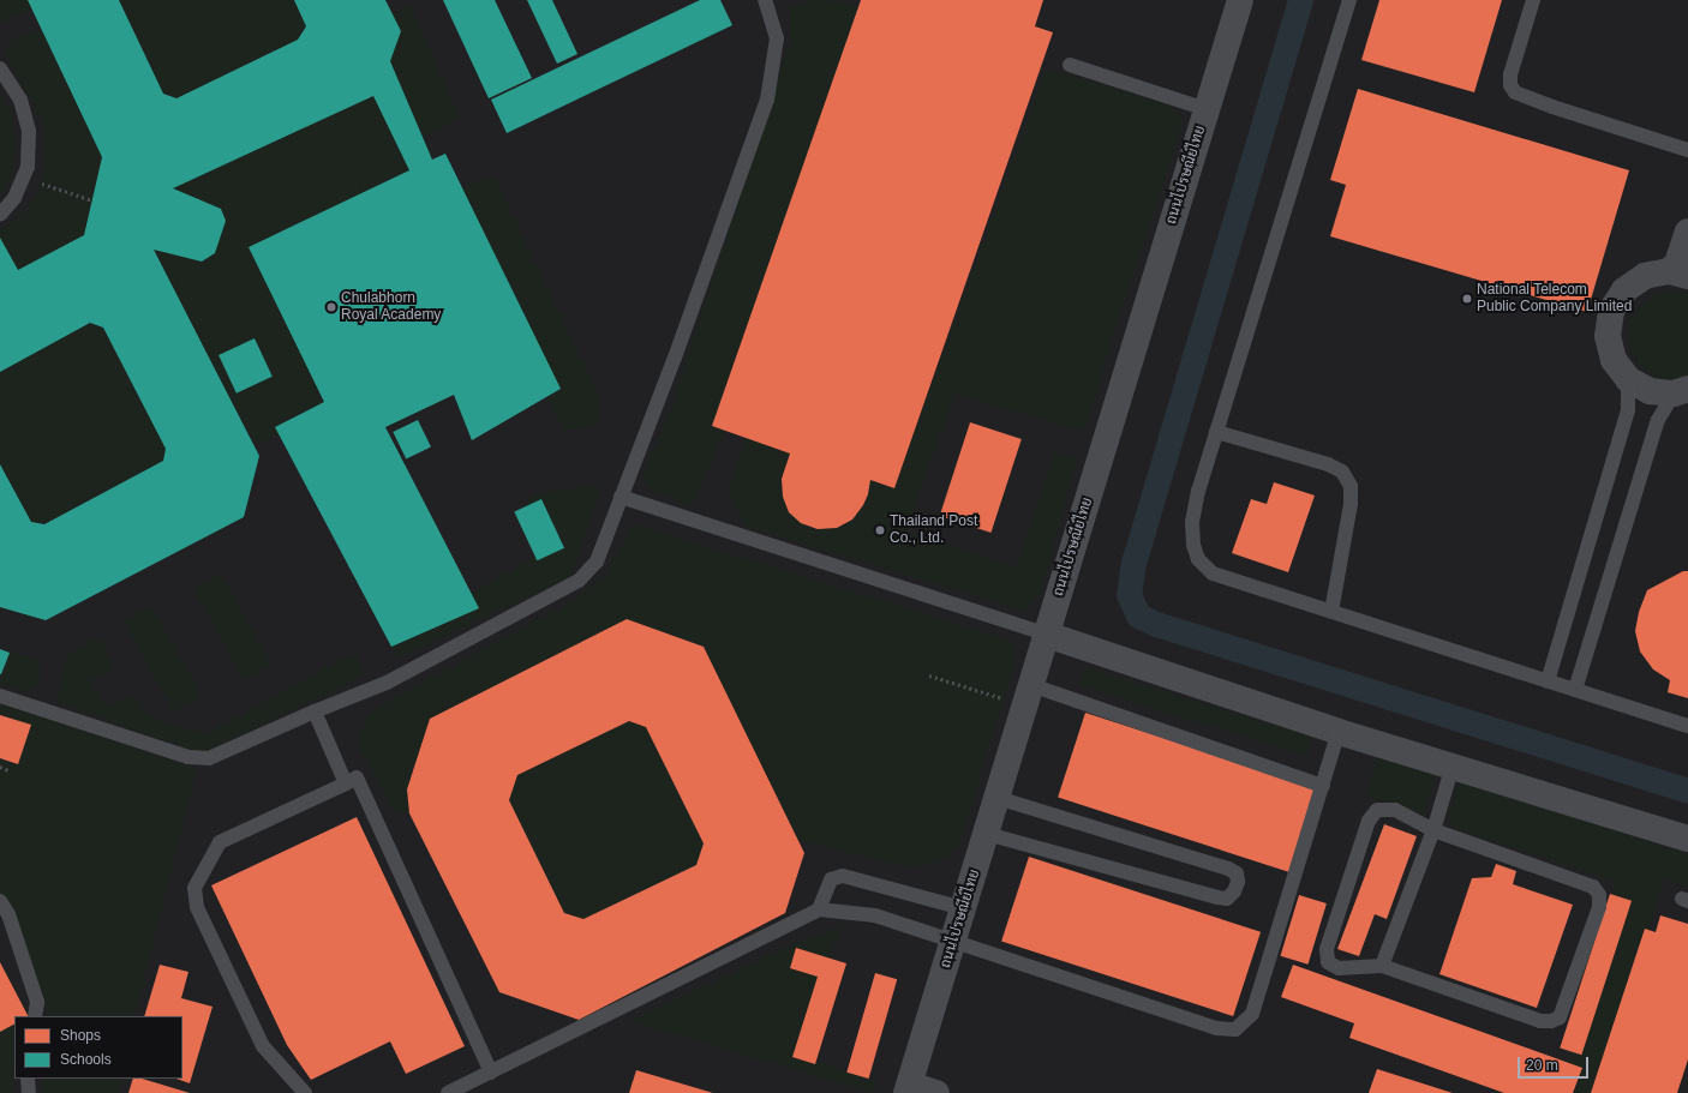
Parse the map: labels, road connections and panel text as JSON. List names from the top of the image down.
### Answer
{
  "streets": {
    "street": ["ถนนไปรษณีย์ไทย"]
  },
  "places": ["National Telecom Public Company Limited", "Chulabhorn Royal Academy", "Thailand Post Co., Ltd."],
  "legend": ["Shops", "Schools"],
  "scale_bar": "20 m"
}
